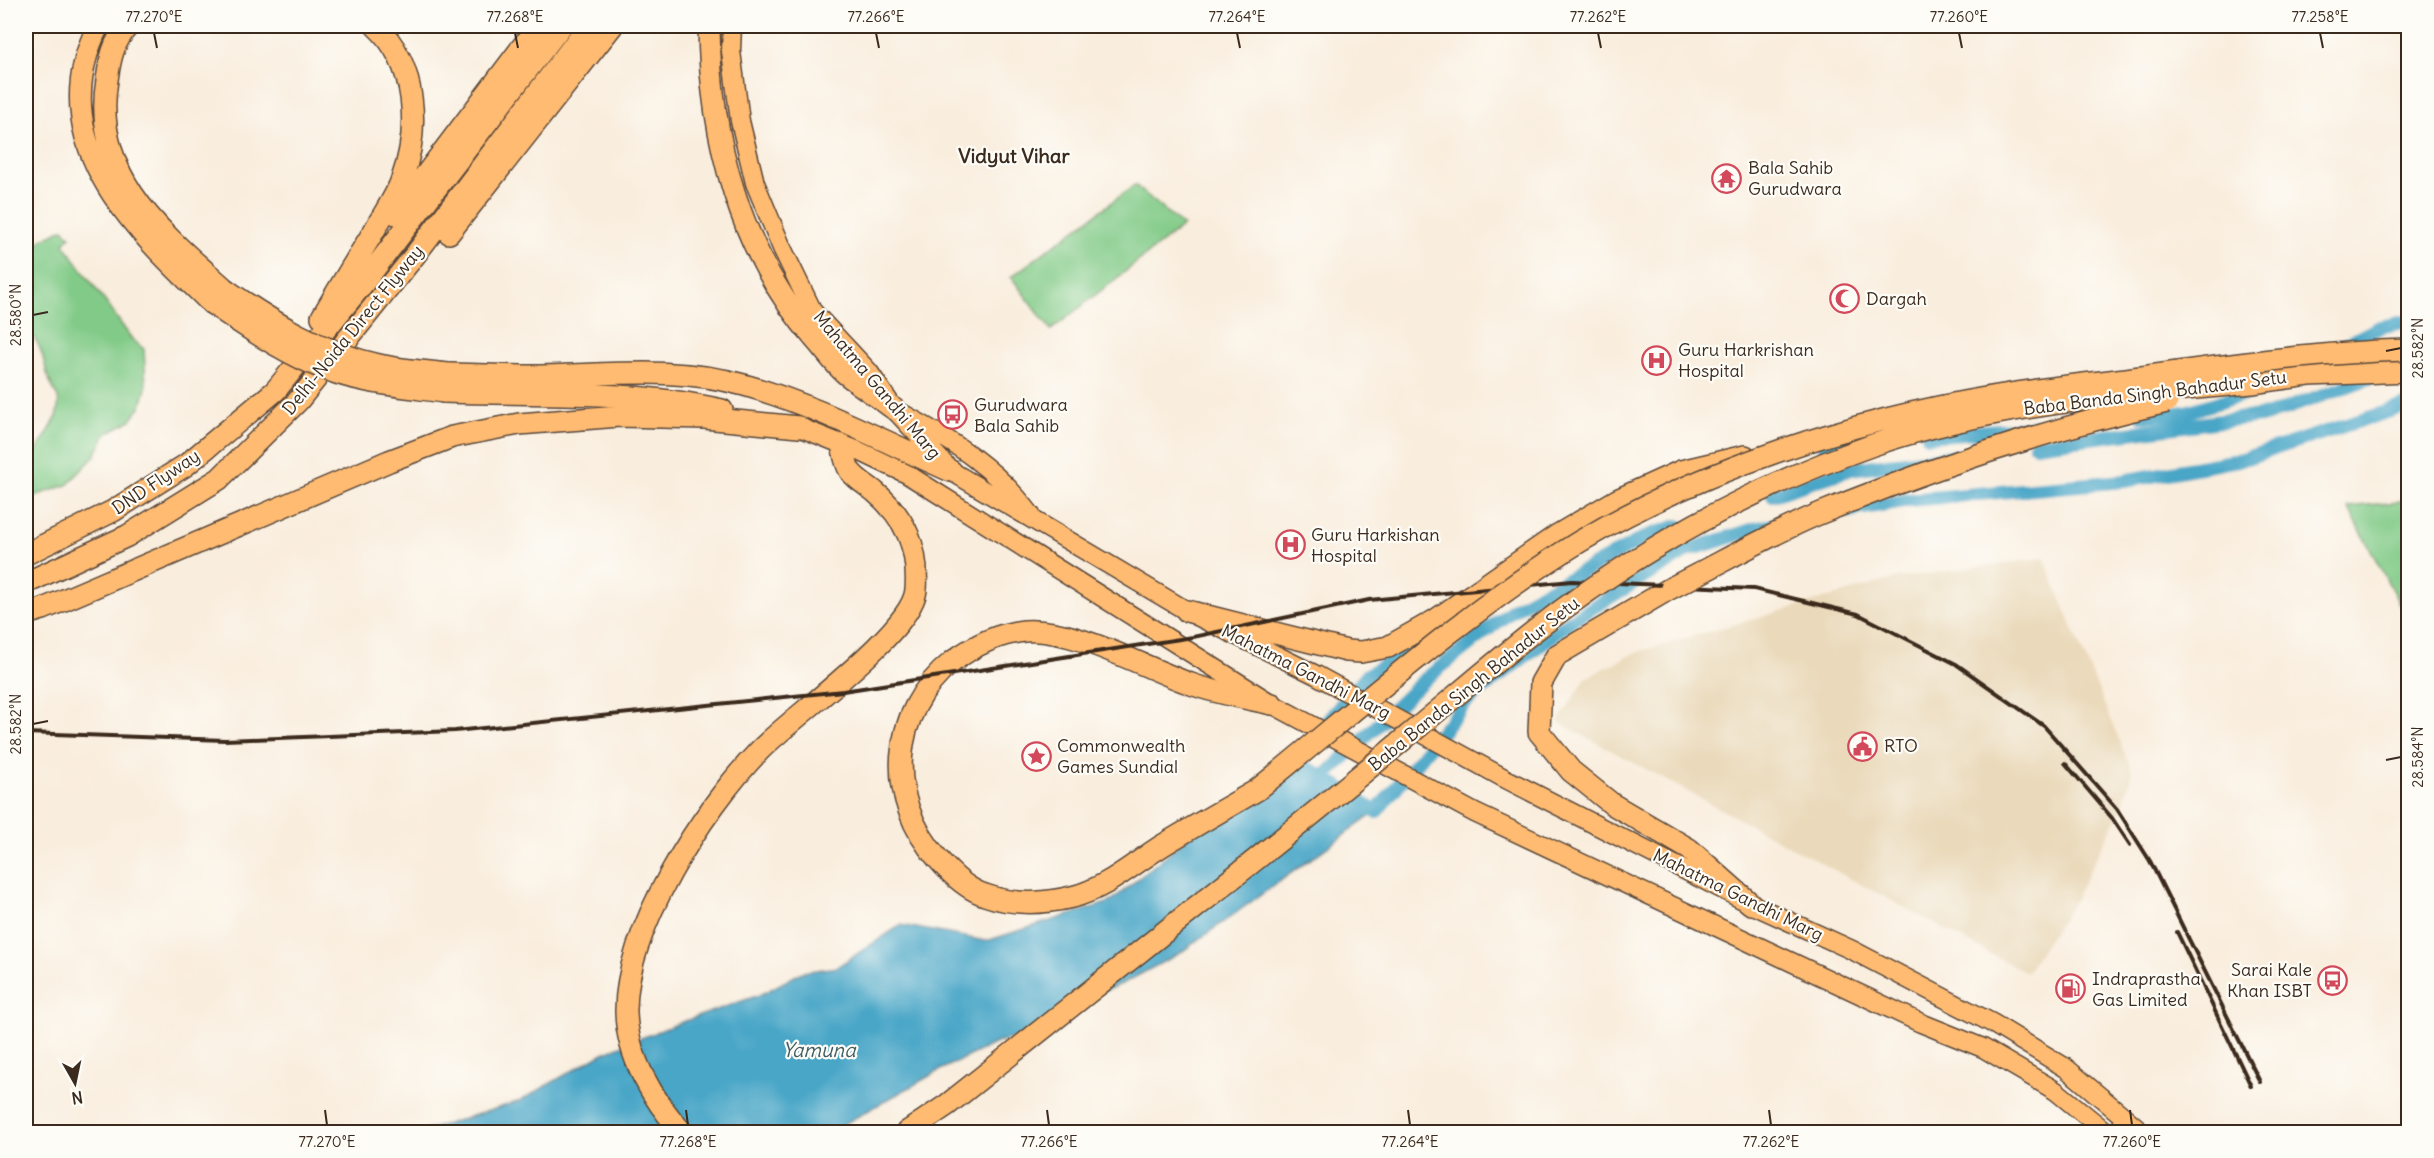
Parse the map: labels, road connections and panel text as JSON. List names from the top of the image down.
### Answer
{
  "streets": {
    "highway": ["Delhi-Noida Direct Flyway", "Baba Banda Singh Bahadur Setu", "DND Flyway"],
    "main road": ["Mahatma Gandhi Marg"]
  },
  "crossings": [
    ["Delhi-Noida Direct Flyway", "DND Flyway"],
    ["Mahatma Gandhi Marg", "Baba Banda Singh Bahadur Setu"]
  ],
  "districts": ["Vidyut Vihar"],
  "water": ["Yamuna"],
  "places": {
    "temple": ["Bala Sahib Gurudwara"],
    "mosque": ["Dargah"],
    "hospital": ["Guru Harkrishan Hospital", "Guru Harkishan Hospital"],
    "bus stop": ["Gurudwara Bala Sahib", "Sarai Kale Khan ISBT"],
    "public building": ["RTO"],
    "place": ["Commonwealth Games Sundial"],
    "fuel station": ["Indraprastha Gas Limited"]
  },
  "north": "bottom",
  "coordinates": [
    "77.270°E",
    "77.268°E",
    "77.266°E",
    "77.264°E",
    "77.262°E",
    "77.260°E",
    "77.258°E",
    "28.580°N",
    "28.582°N",
    "28.584°N"
  ]
}
